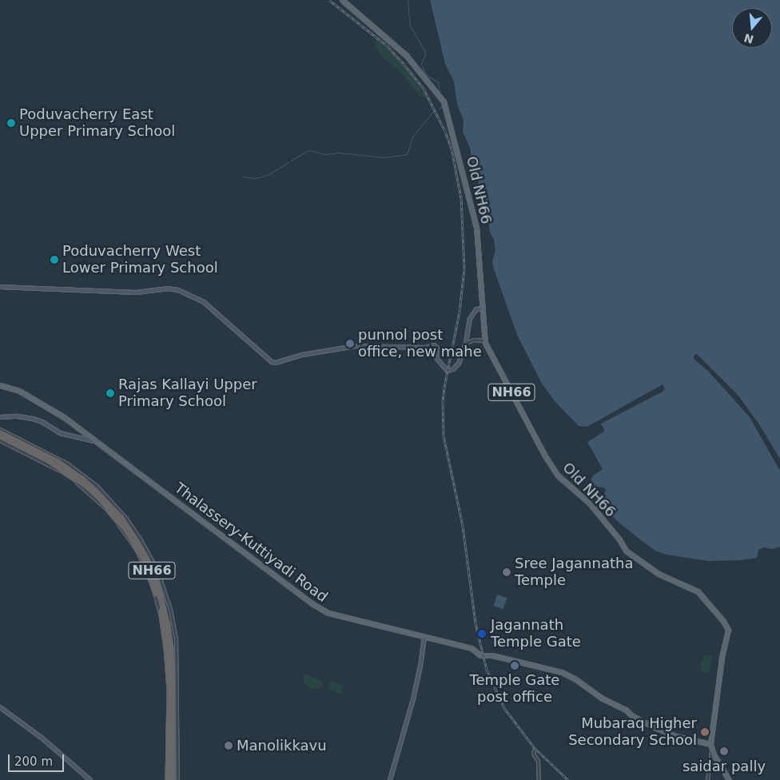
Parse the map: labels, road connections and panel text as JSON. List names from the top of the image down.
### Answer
{
  "streets": {
    "highway": ["NH66"],
    "main road": ["Old NH66", "Thalassery-Kuttiyadi Road"]
  },
  "crossings": [
    ["Old NH66", "Thalassery-Kuttiyadi Road"]
  ],
  "places": [
    "Poduvacherry East Upper Primary School",
    "Poduvacherry West Lower Primary School",
    "punnol post office, new mahe",
    "Rajas Kallayi Upper Primary School",
    "Sree Jagannatha Temple",
    "Jagannath Temple Gate",
    "Temple Gate post office",
    "Mubaraq Higher Secondary School",
    "Manolikkavu",
    "saidar pally"
  ],
  "scale_bar": "200 m",
  "north": "bottom"
}
